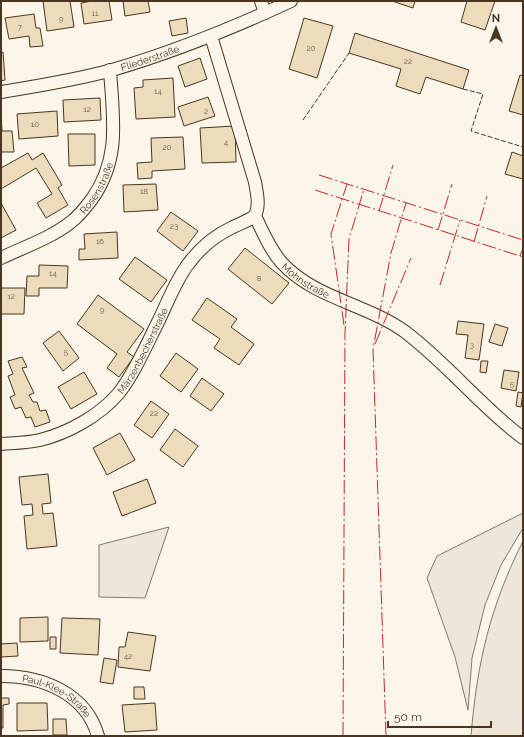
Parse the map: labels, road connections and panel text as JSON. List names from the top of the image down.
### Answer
{
  "streets": {
    "street": [
      "Fliederstraße",
      "Rosenstraße",
      "Mohnstraße",
      "Märzenbecherstraße",
      "Paul-Klee-Straße"
    ]
  },
  "crossings": [
    ["Fliederstraße", "Rosenstraße"],
    ["Mohnstraße", "Märzenbecherstraße"]
  ],
  "house_numbers": [
    "11",
    "9",
    "7",
    "20",
    "22",
    "14",
    "12",
    "2",
    "10",
    "4",
    "20",
    "18",
    "23",
    "16",
    "14",
    "8",
    "12",
    "9",
    "3",
    "5",
    "5",
    "22",
    "42"
  ],
  "scale_bar": "50 m",
  "north": "top"
}
